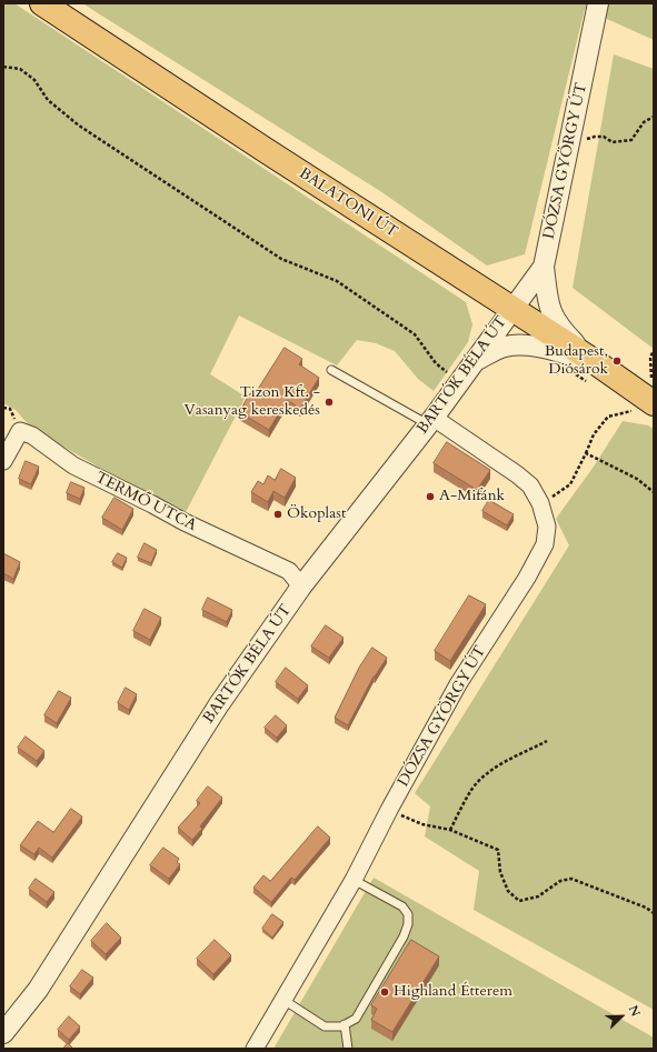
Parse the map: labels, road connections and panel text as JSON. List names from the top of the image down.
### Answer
{
  "streets": {
    "main road": ["BALATONI ÚT"],
    "street": ["DÓZSA GYÖRGY ÚT", "BARTÓK BÉLA ÚT", "TERMŐ UTCA"]
  },
  "crossings": [
    ["DÓZSA GYÖRGY ÚT", "BALATONI ÚT"],
    ["DÓZSA GYÖRGY ÚT", "BARTÓK BÉLA ÚT"],
    ["BALATONI ÚT", "BARTÓK BÉLA ÚT"],
    ["BARTÓK BÉLA ÚT", "TERMŐ UTCA"]
  ],
  "places": [
    "Budapest, Diósárok",
    "Tizon Kft. - Vasanyag kereskedés",
    "A-Mifánk",
    "Ökoplast",
    "Highland Étterem"
  ],
  "north": "top right"
}
